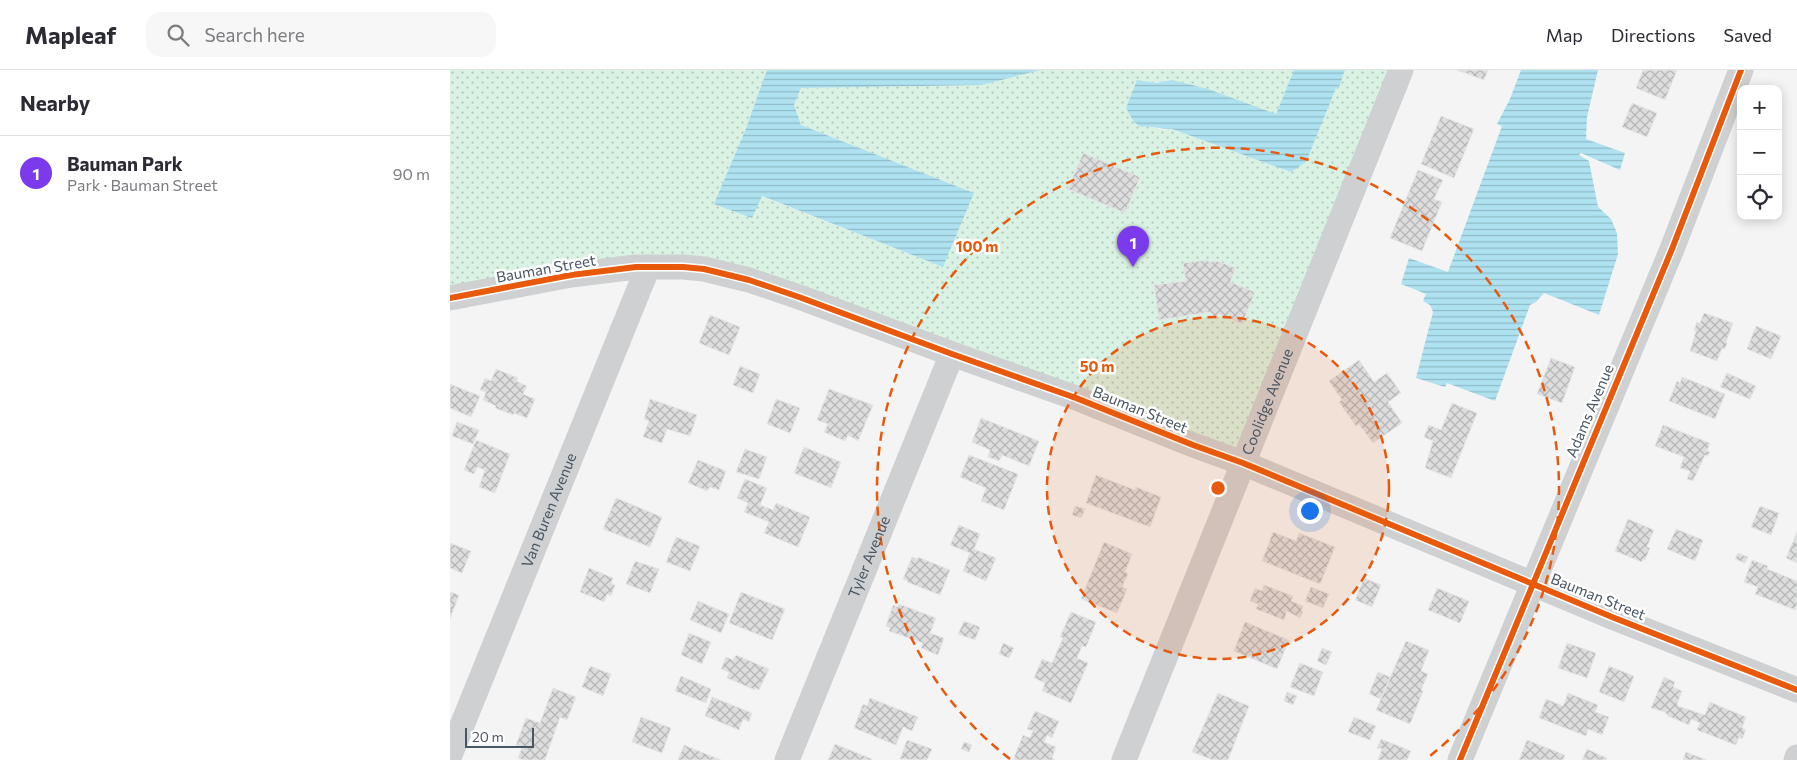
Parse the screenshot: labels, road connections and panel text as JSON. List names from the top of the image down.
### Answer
{
  "streets": {
    "street": [
      "Bauman Street",
      "Coolidge Avenue",
      "Adams Avenue",
      "Van Buren Avenue",
      "Tyler Avenue"
    ]
  },
  "crossings": [
    ["Bauman Street", "Coolidge Avenue"],
    ["Bauman Street", "Adams Avenue"],
    ["Bauman Street", "Van Buren Avenue"],
    ["Bauman Street", "Tyler Avenue"]
  ],
  "scale_bar": "20 m",
  "page": {
    "header": "Mapleaf",
    "search": "Search here",
    "nav": ["Map", "Directions", "Saved"],
    "heading": "Nearby",
    "map_buttons": ["+", "−"],
    "list": [
      {
        "mark": "1",
        "name": "Bauman Park",
        "note": "Park · Bauman Street",
        "value": "90 m"
      }
    ],
    "pins": "1",
    "scale": "20 m"
  },
  "rings": ["100 m", "50 m"]
}
